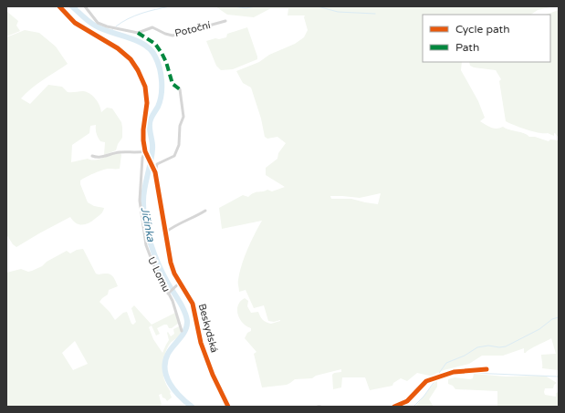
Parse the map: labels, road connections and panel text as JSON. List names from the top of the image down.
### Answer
{
  "streets": {
    "street": ["Potoční", "U Lomu", "Beskydská"]
  },
  "crossings": [
    ["U Lomu", "Beskydská"]
  ],
  "water": ["Jičínka"],
  "legend": ["Cycle path", "Path"]
}
